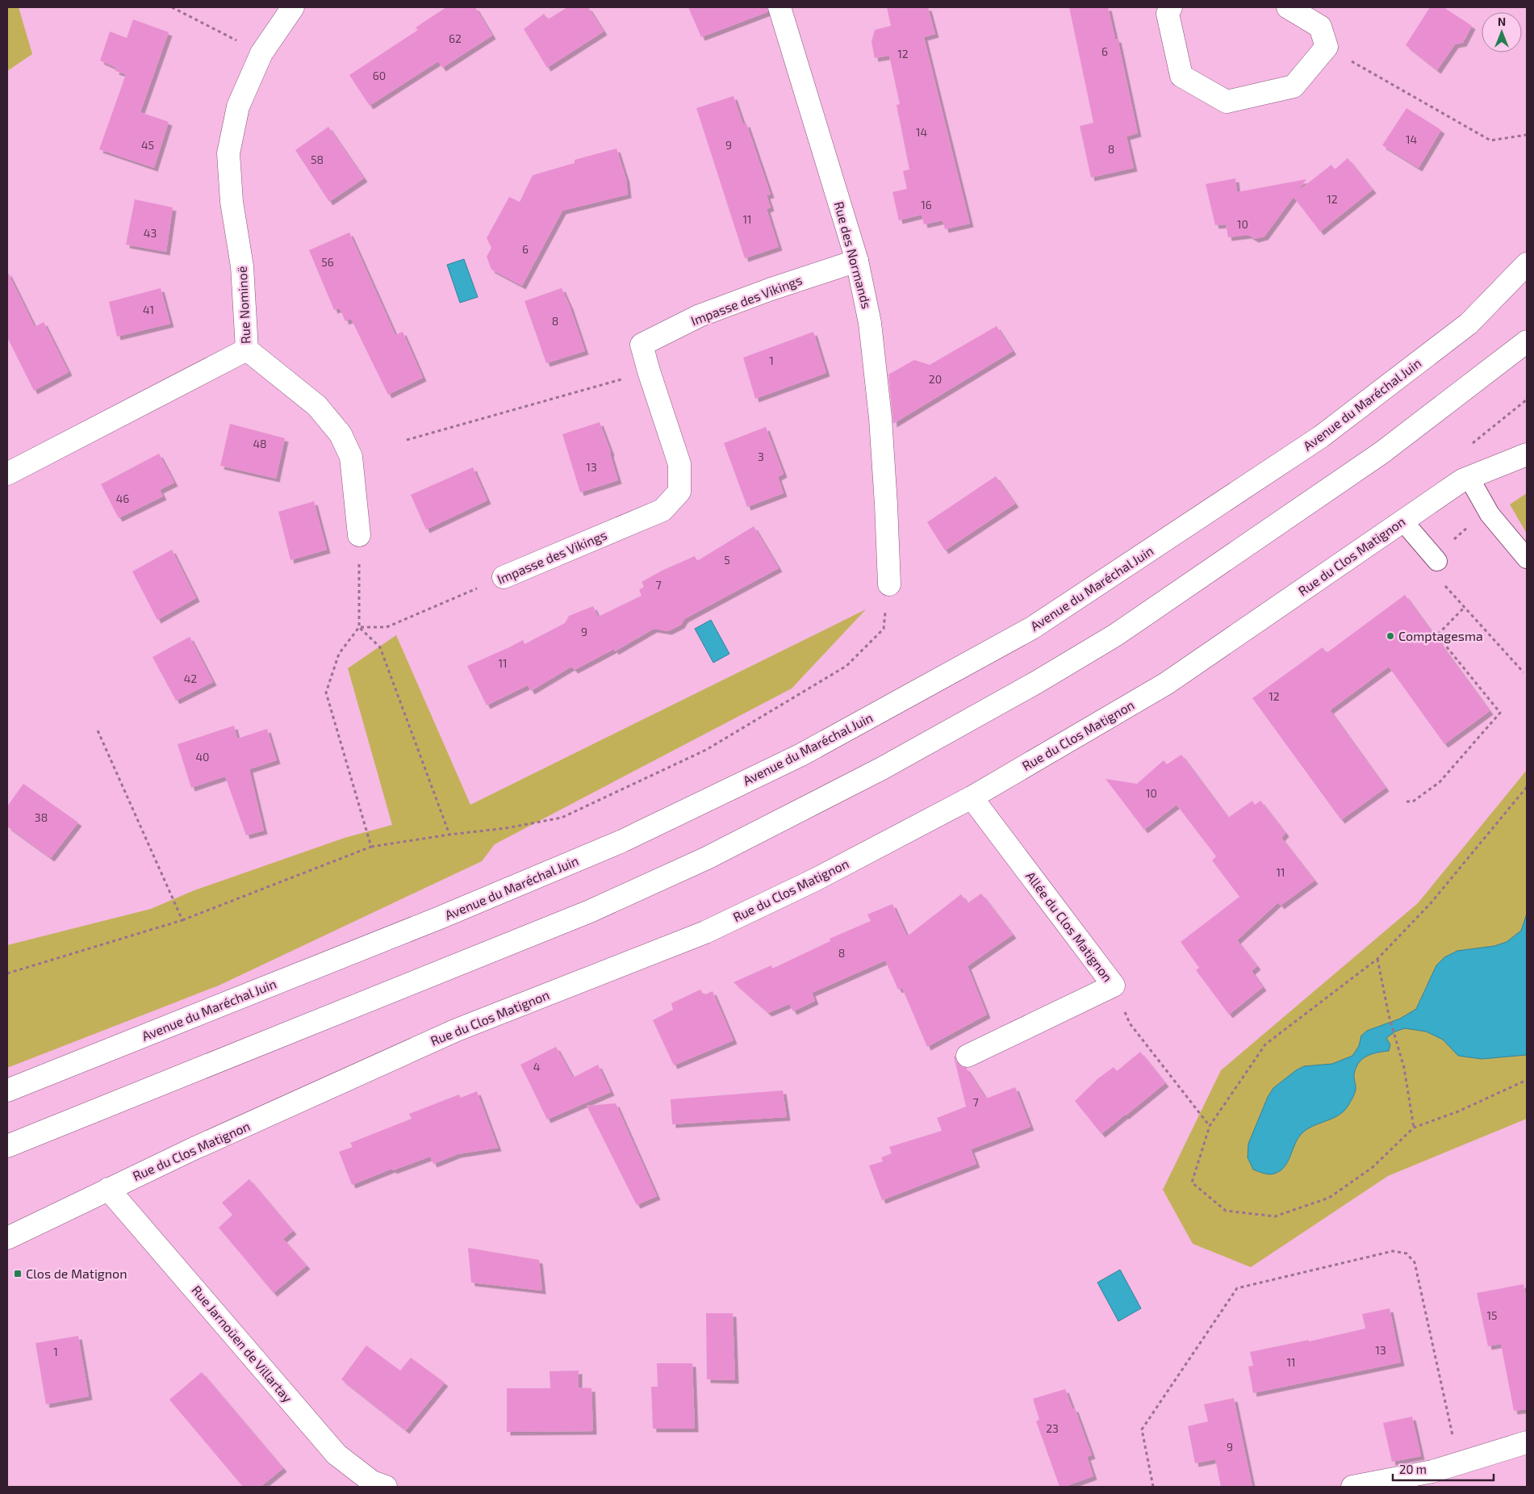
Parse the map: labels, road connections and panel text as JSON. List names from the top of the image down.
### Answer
{
  "streets": {
    "street": [
      "Rue des Normands",
      "Impasse des Vikings",
      "Rue Nominoë",
      "Avenue du Maréchal Juin",
      "Rue du Clos Matignon",
      "Allée du Clos Matignon",
      "Rue Jarnoüen de Villartay"
    ]
  },
  "crossings": [
    ["Rue des Normands", "Impasse des Vikings"],
    ["Rue du Clos Matignon", "Allée du Clos Matignon"],
    ["Rue du Clos Matignon", "Rue Jarnoüen de Villartay"]
  ],
  "places": {
    "other": ["Comptagesma"],
    "transit": ["Clos de Matignon"]
  },
  "house_numbers": [
    "62",
    "6",
    "12",
    "60",
    "14",
    "14",
    "45",
    "9",
    "8",
    "58",
    "12",
    "16",
    "11",
    "10",
    "43",
    "6",
    "56",
    "41",
    "8",
    "1",
    "20",
    "48",
    "3",
    "13",
    "46",
    "5",
    "7",
    "9",
    "11",
    "42",
    "12",
    "40",
    "10",
    "38",
    "11",
    "8",
    "4",
    "7",
    "15",
    "13",
    "1",
    "11",
    "23",
    "9"
  ],
  "scale_bar": "20 m",
  "north": "top"
}
